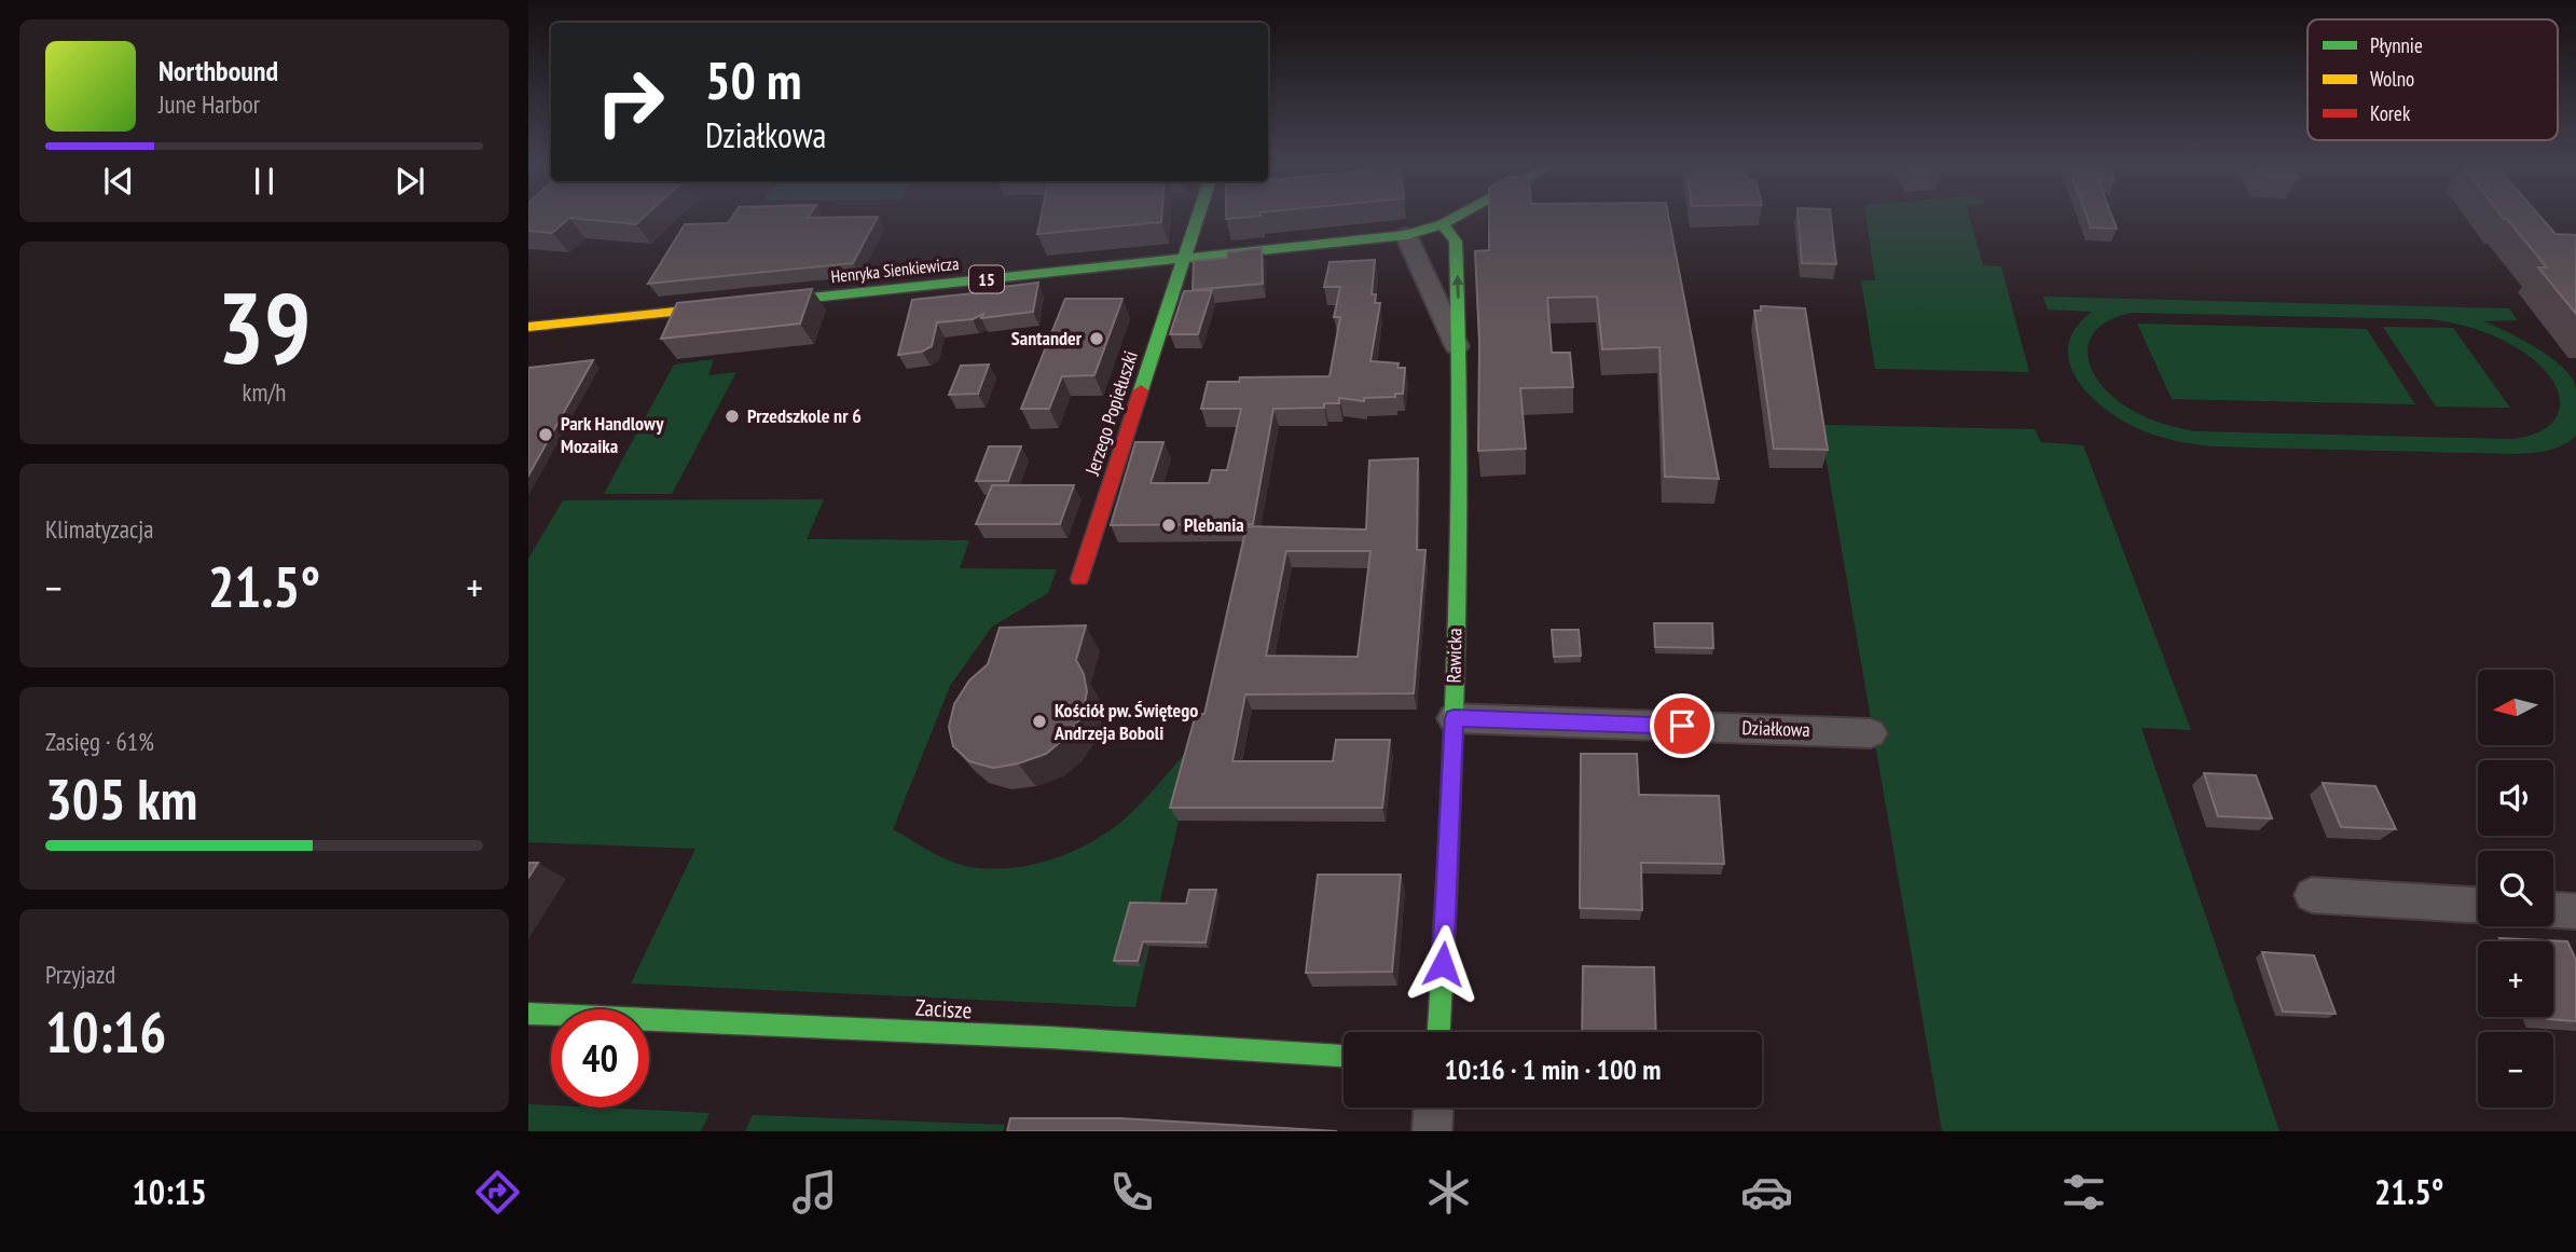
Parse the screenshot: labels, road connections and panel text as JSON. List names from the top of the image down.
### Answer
{
  "streets": {
    "street": [
      "Henryka Sienkiewicza",
      "15",
      "Jerzego Popiełuszki",
      "Rawicka",
      "Działkowa",
      "Zacisze"
    ]
  },
  "crossings": [
    ["Henryka Sienkiewicza", "15"],
    ["Henryka Sienkiewicza", "Jerzego Popiełuszki"],
    ["Henryka Sienkiewicza", "Rawicka"],
    ["15", "Rawicka"],
    ["Rawicka", "Działkowa"]
  ],
  "places": [
    "Santander",
    "Przedszkole nr 6",
    "Park Handlowy Mozaika",
    "Plebania",
    "Kościół pw. Świętego Andrzeja Boboli"
  ],
  "legend": ["Płynnie", "Wolno", "Korek"],
  "north": "left",
  "page": {
    "turn": ["50 m", "Działkowa"],
    "song": ["Northbound", "June Harbor"],
    "tile": [
      ["39", "km/h"],
      "Klimatyzacja",
      ["Zasięg · 61%", "305 km"],
      ["Przyjazd", "10:16"]
    ],
    "heat": ["−", "21.5°", "+"],
    "map_buttons": ["+", "−"],
    "limit": "40",
    "trip": "10:16 · 1 min · 100 m",
    "tabs": ["10:15", "21.5°"]
  }
}
